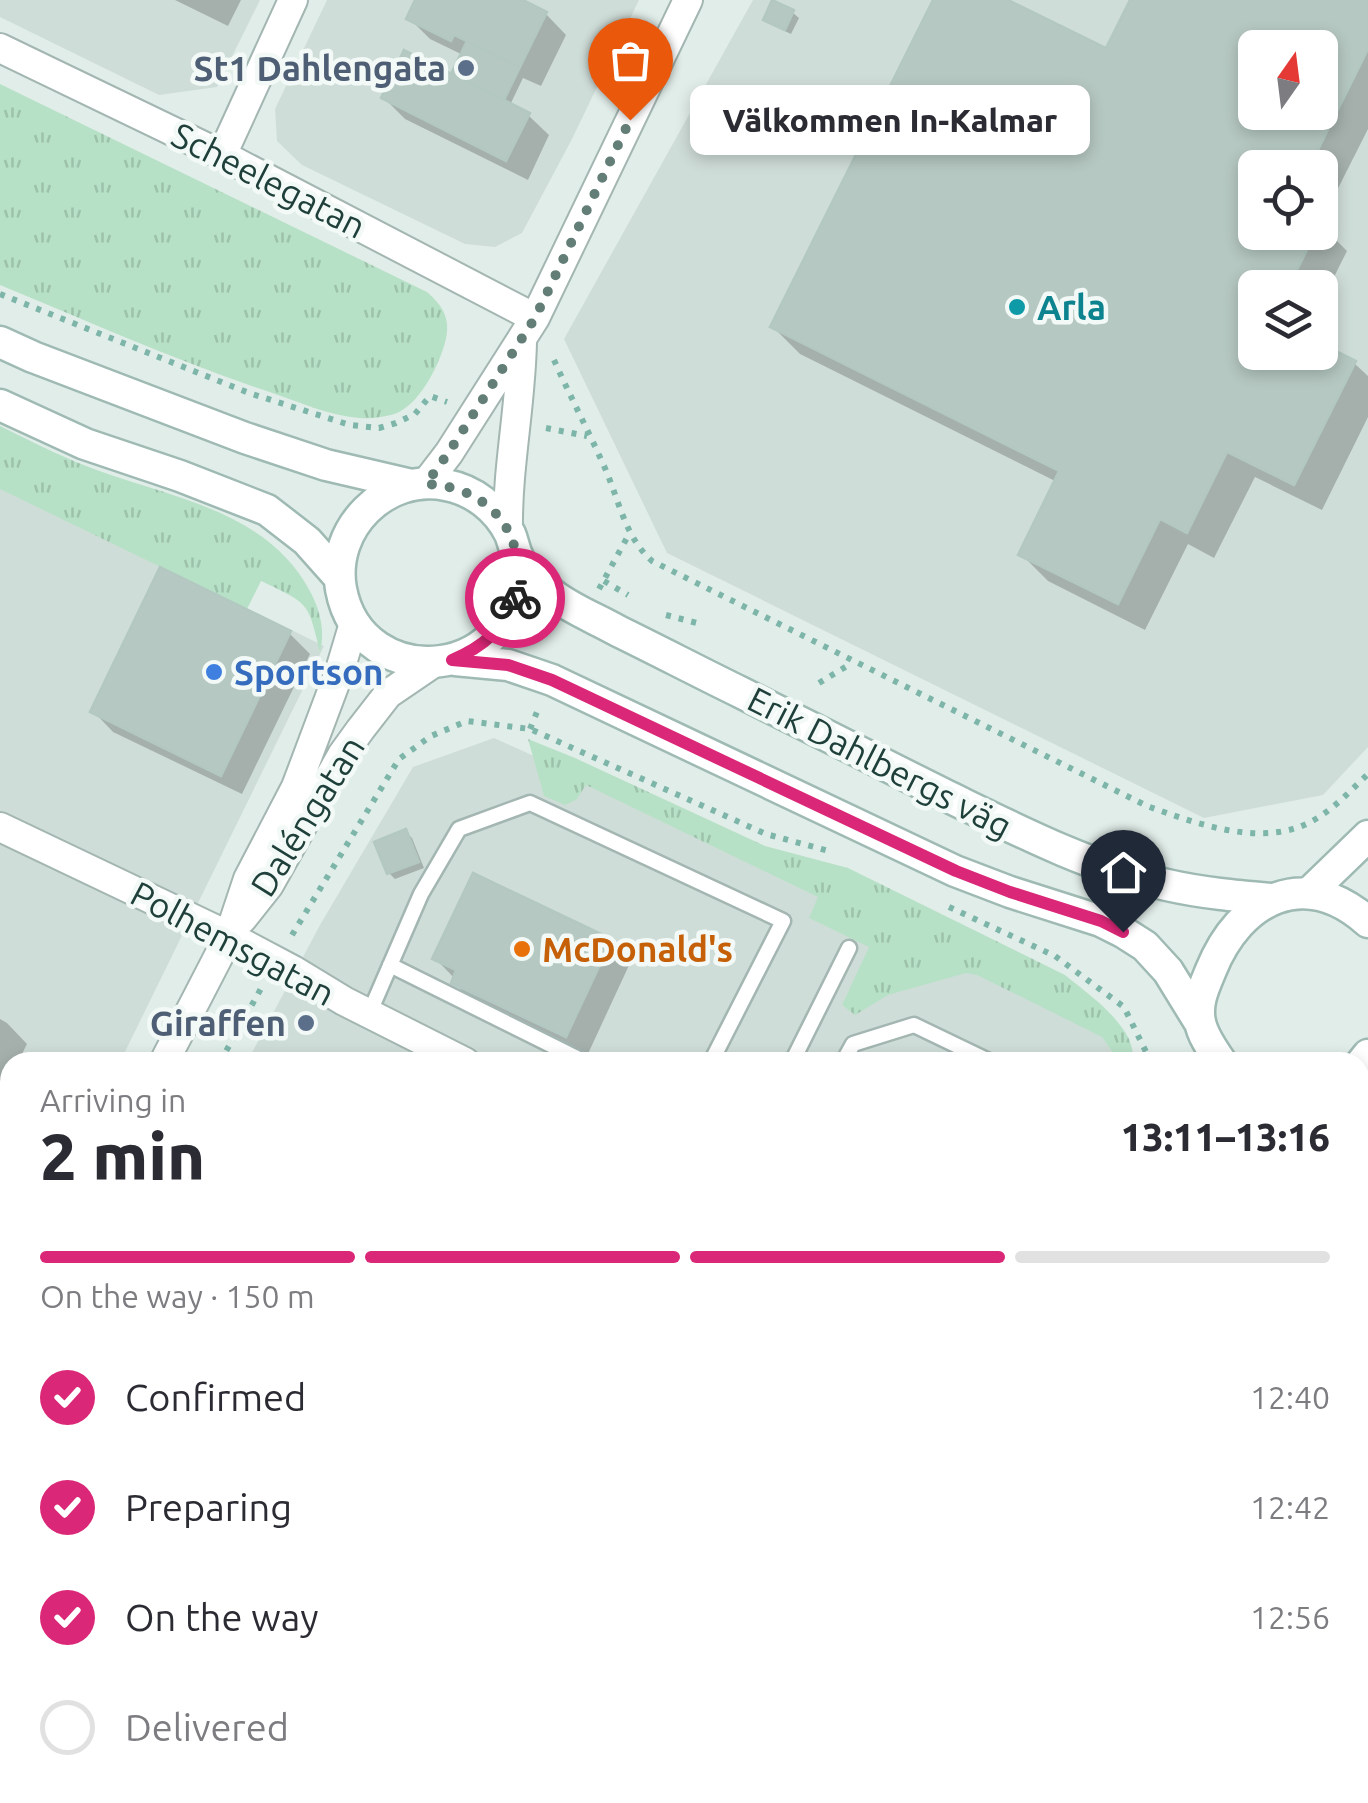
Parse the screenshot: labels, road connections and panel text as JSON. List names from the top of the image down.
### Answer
{
  "streets": {
    "main road": ["Erik Dahlbergs väg"],
    "street": ["Scheelegatan", "Daléngatan", "Polhemsgatan"]
  },
  "crossings": [
    ["Erik Dahlbergs väg", "Daléngatan"],
    ["Daléngatan", "Polhemsgatan"]
  ],
  "places": [
    "St1 Dahlengata",
    "Välkommen In-Kalmar",
    "Arla",
    "Sportson",
    "McDonald's",
    "Giraffen"
  ],
  "north": "top",
  "page": {
    "bubble": "Välkommen In-Kalmar",
    "heading": ["2 min", "Arriving in", "13:11–13:16"],
    "bar": "On the way · 150 m",
    "list": [
      ["Confirmed", "12:40"],
      ["Preparing", "12:42"],
      ["On the way", "12:56"],
      "Delivered"
    ]
  }
}
